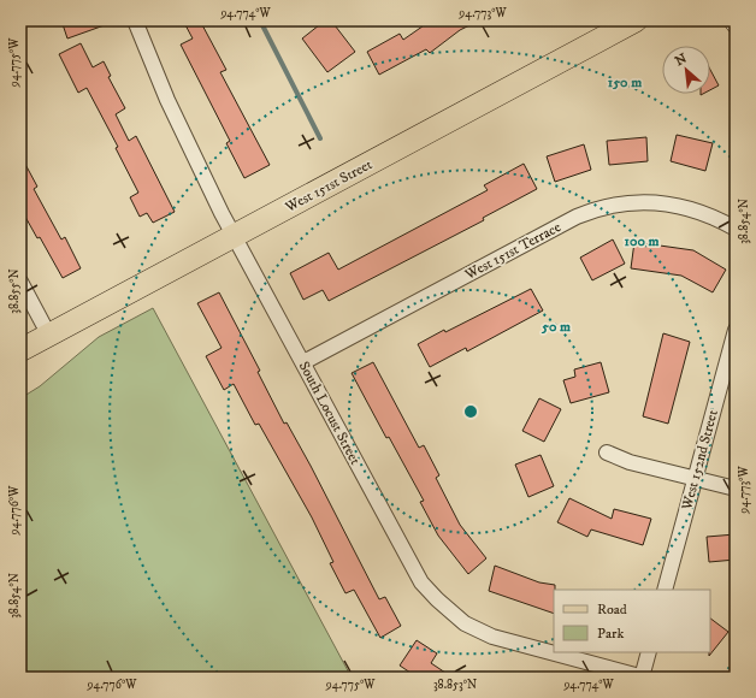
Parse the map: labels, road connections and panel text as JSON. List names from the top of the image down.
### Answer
{
  "streets": {
    "main road": ["West 151st Street"],
    "street": ["West 151st Terrace", "South Locust Street", "West 152nd Street"]
  },
  "crossings": [
    ["West 151st Street", "South Locust Street"],
    ["West 151st Terrace", "South Locust Street"]
  ],
  "legend": ["Road", "Park"],
  "north": "top left",
  "coordinates": [
    "94.774°W",
    "94.773°W",
    "94.775°W",
    "38.854°N",
    "38.855°N",
    "94.776°W",
    "38.853°N"
  ],
  "rings": ["150 m", "100 m", "50 m"]
}
